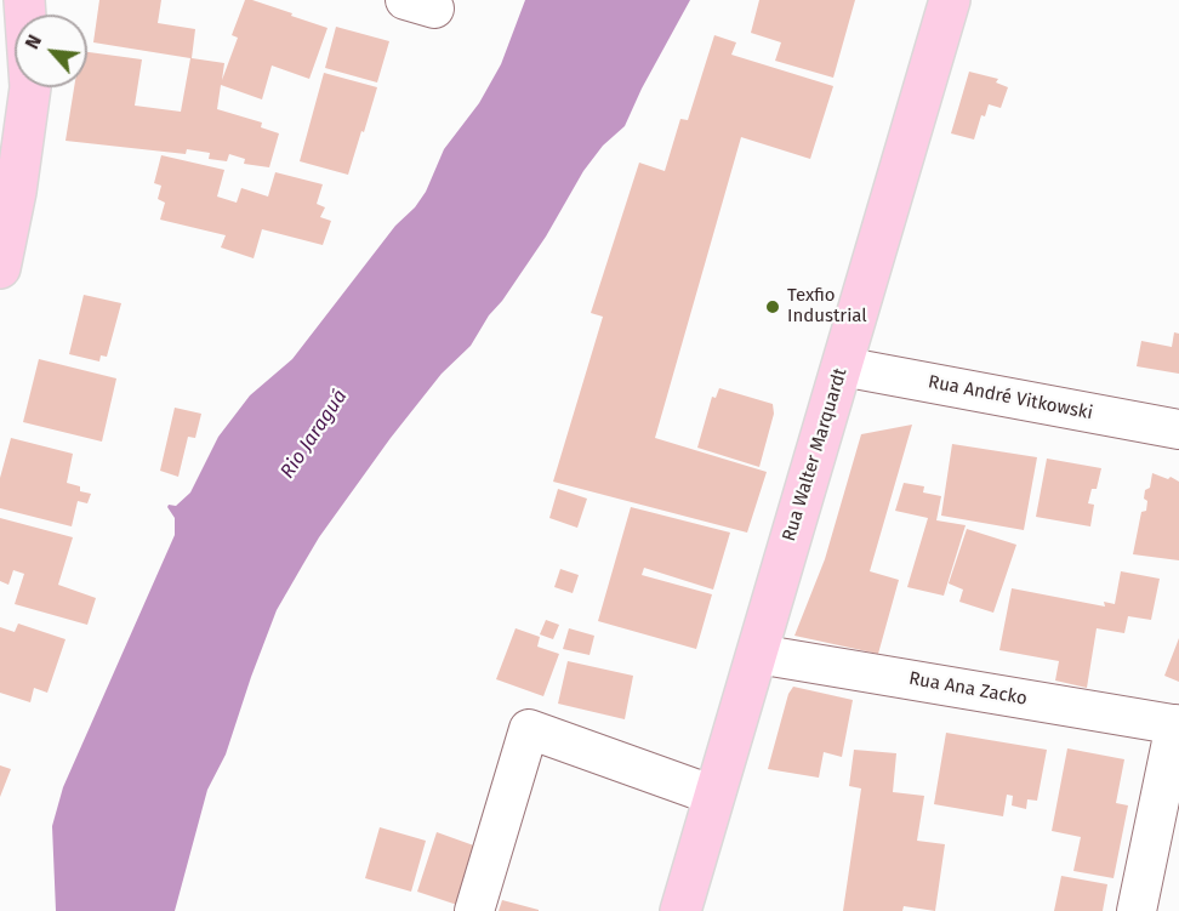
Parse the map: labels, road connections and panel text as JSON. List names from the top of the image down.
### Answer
{
  "streets": {
    "main road": ["Rua Walter Marquardt"],
    "street": ["Rua André Vitkowski", "Rua Ana Zacko"]
  },
  "crossings": [
    ["Rua André Vitkowski", "Rua Walter Marquardt"],
    ["Rua Walter Marquardt", "Rua Ana Zacko"]
  ],
  "water": ["Rio Jaraguá"],
  "places": ["Texfio Industrial"],
  "north": "top left"
}
